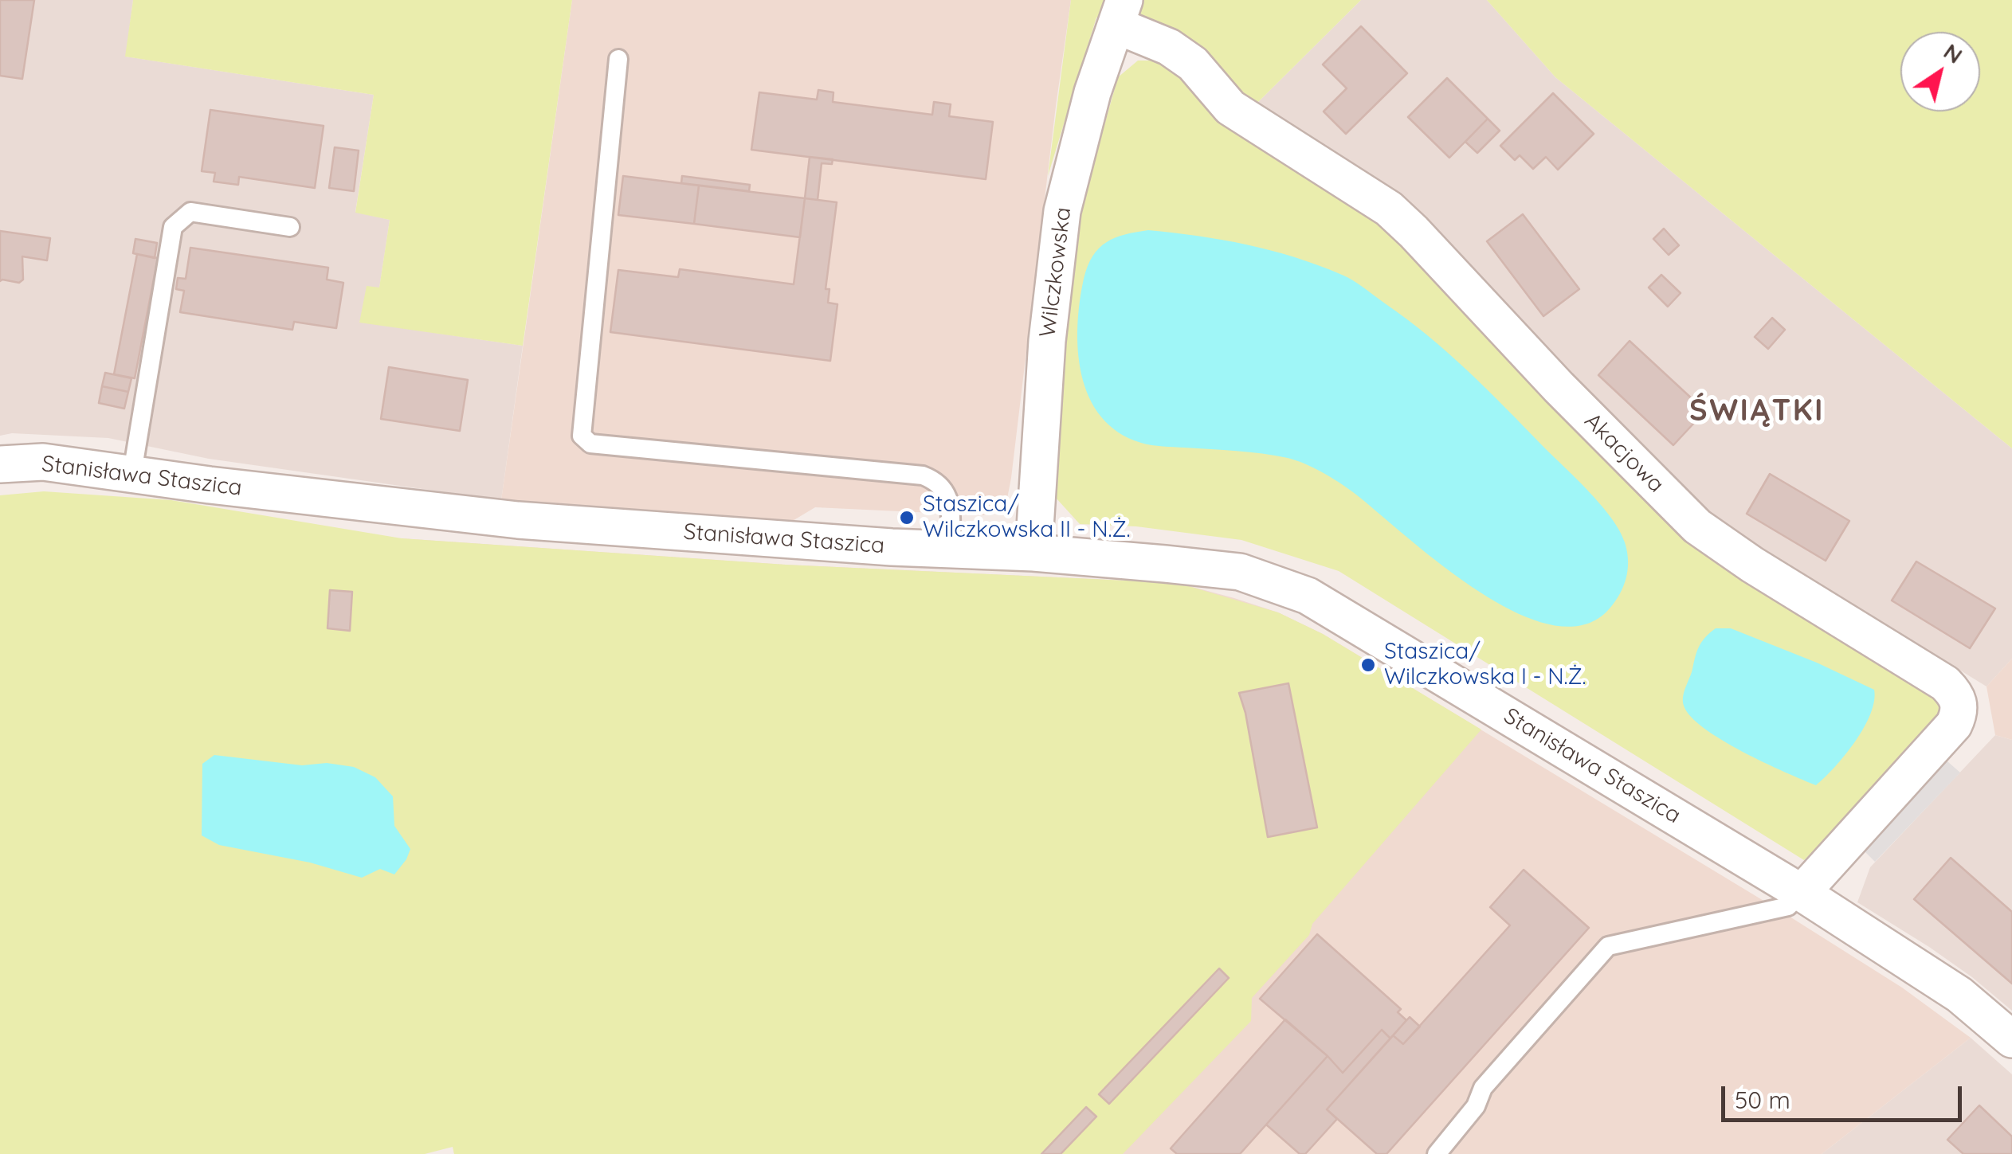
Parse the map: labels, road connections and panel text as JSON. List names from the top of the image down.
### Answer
{
  "streets": {
    "street": ["Wilczkowska", "Akacjowa", "Stanisława Staszica"]
  },
  "crossings": [
    ["Wilczkowska", "Akacjowa"],
    ["Wilczkowska", "Stanisława Staszica"],
    ["Akacjowa", "Stanisława Staszica"]
  ],
  "districts": ["ŚWIĄTKI"],
  "places": ["Staszica/ Wilczkowska II - N.Ż.", "Staszica/ Wilczkowska I - N.Ż."],
  "scale_bar": "50 m",
  "north": "top right"
}
